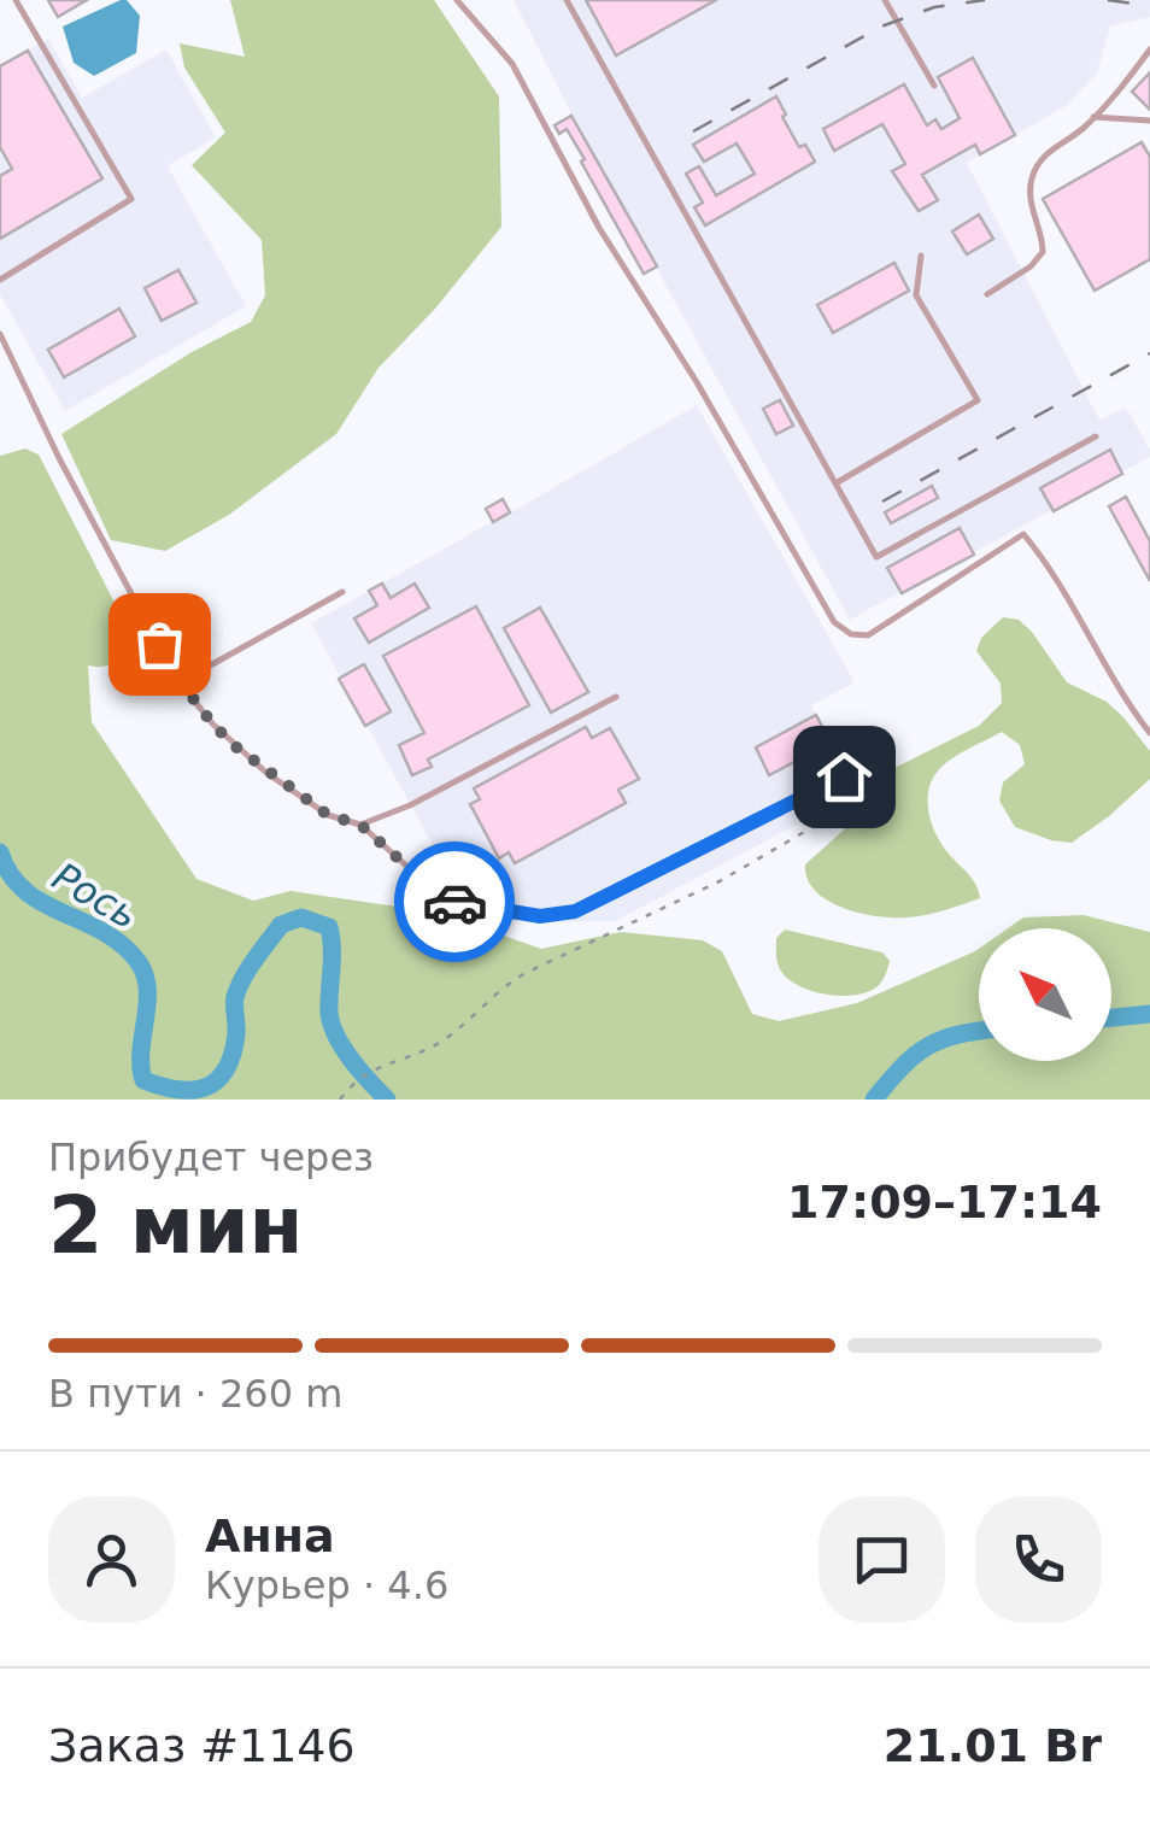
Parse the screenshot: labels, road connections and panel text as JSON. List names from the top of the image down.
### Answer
{
  "water": ["Рось"],
  "north": "top left",
  "page": {
    "heading": ["2 мин", "Прибудет через", "17:09–17:14"],
    "panel": [
      "Анна",
      "Курьер · 4.6",
      "Заказ #1146",
      "21.01 Br"
    ],
    "bar": "В пути · 260 m"
  }
}
